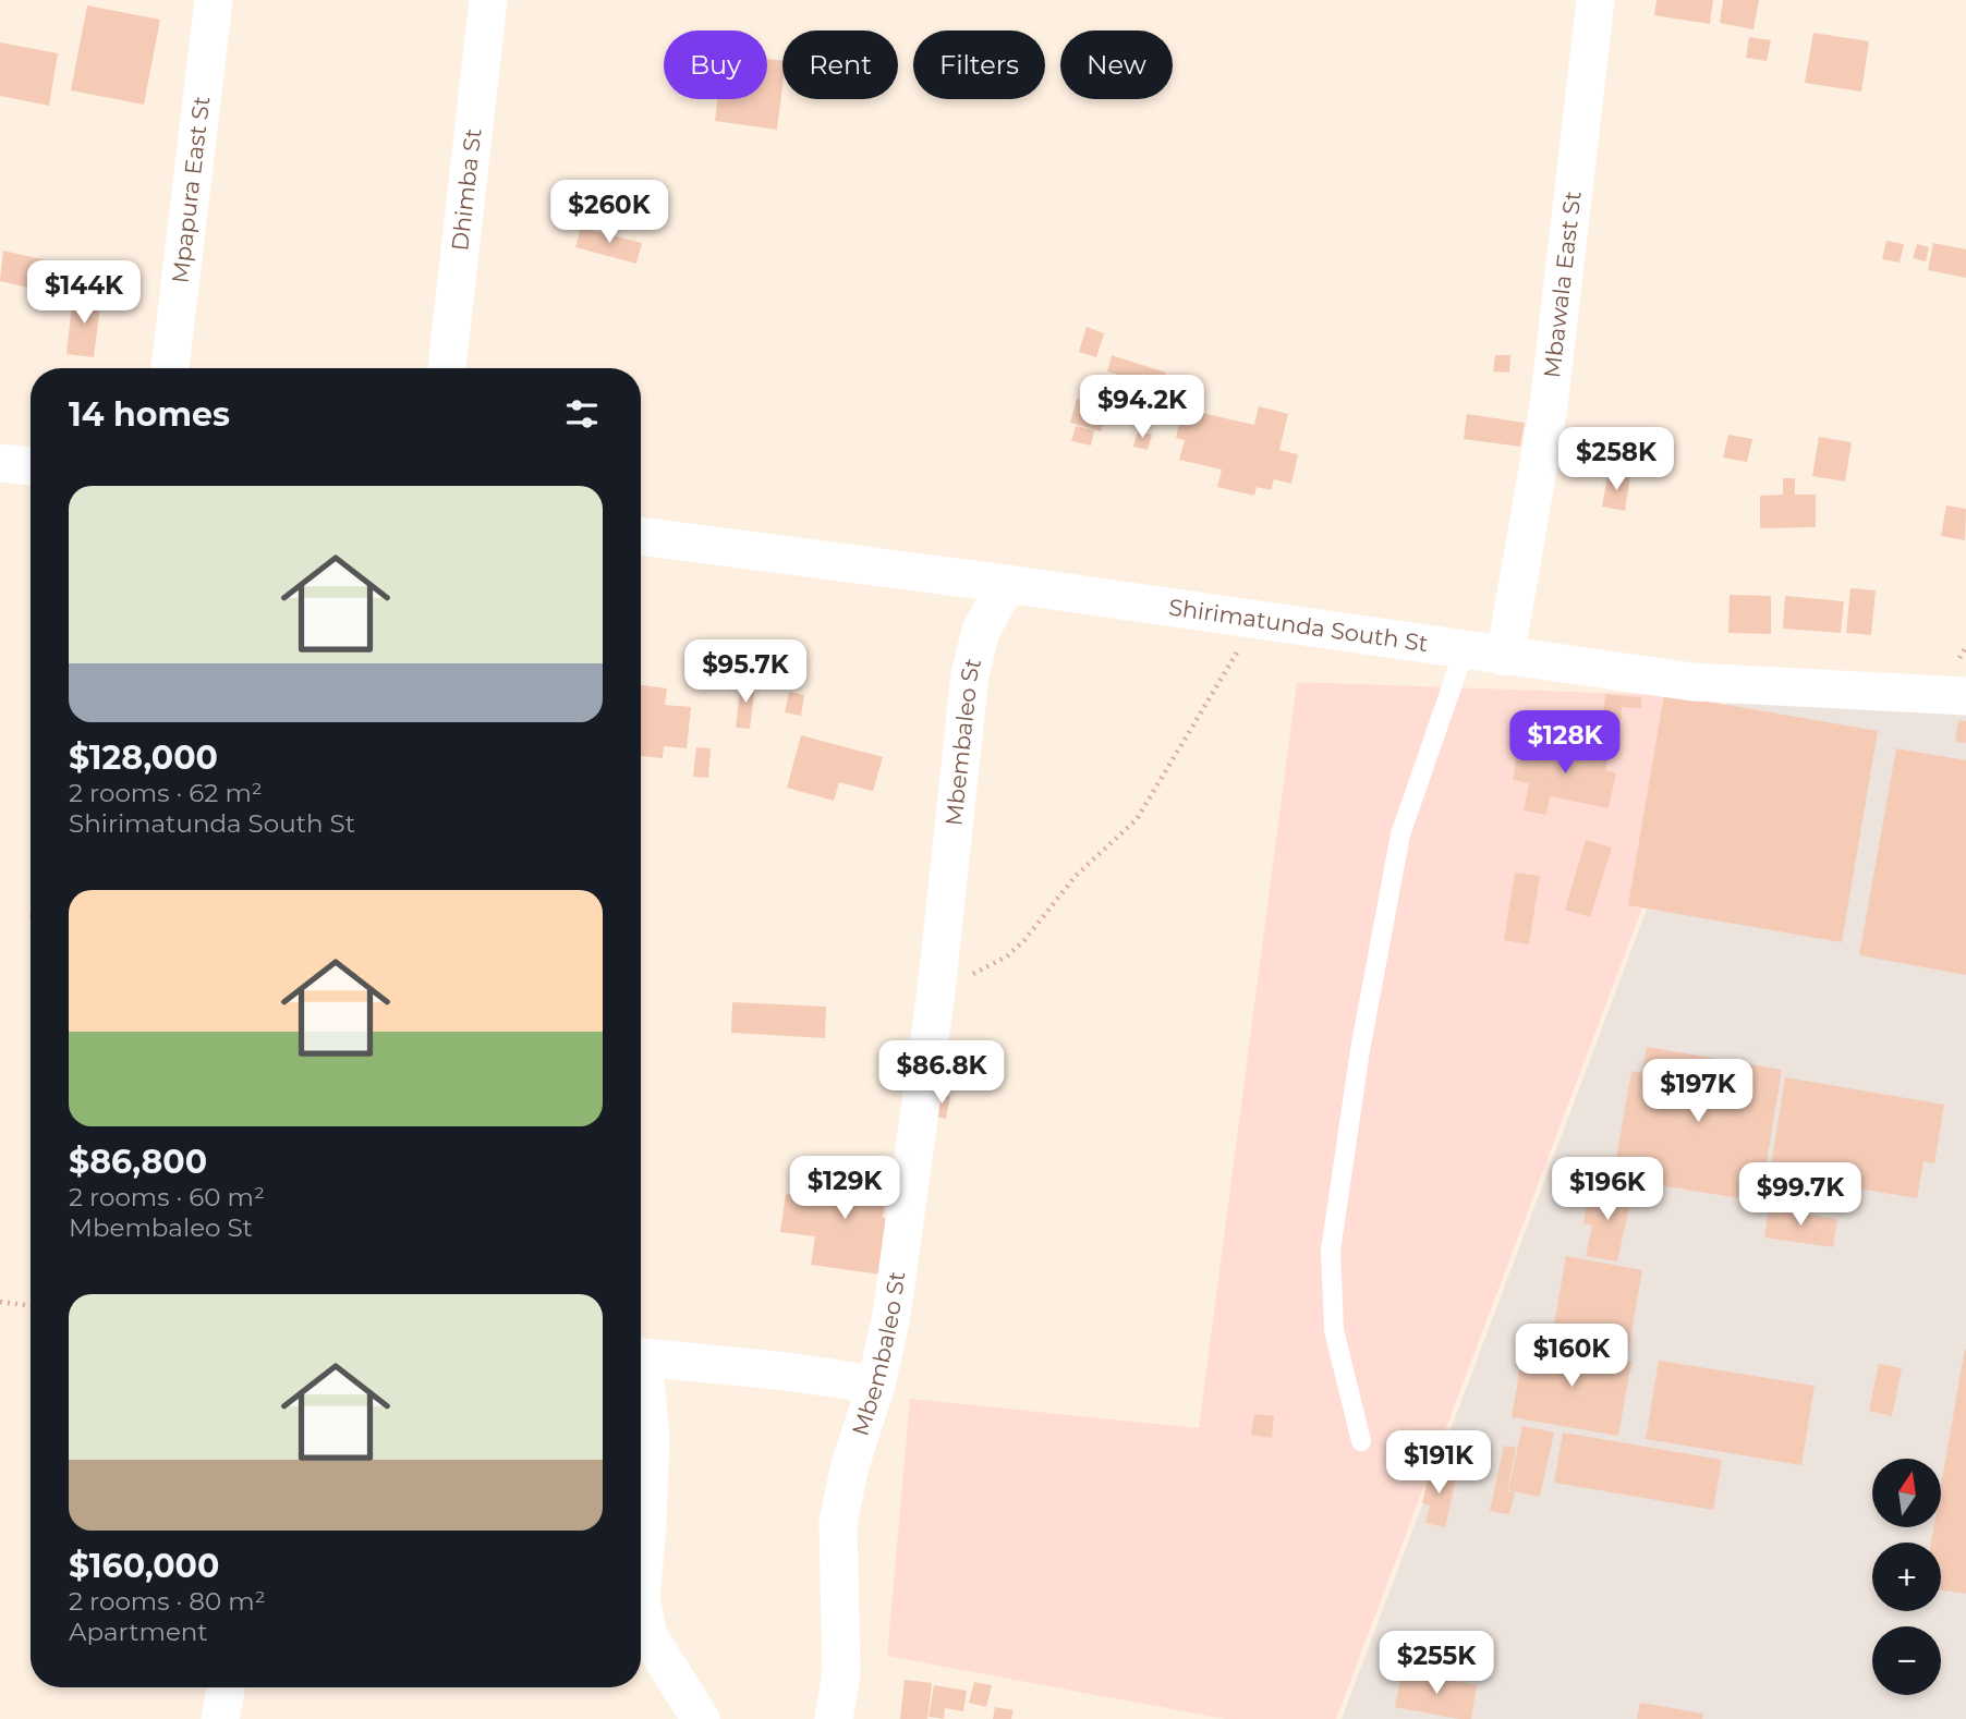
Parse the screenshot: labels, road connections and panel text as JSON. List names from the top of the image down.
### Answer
{
  "streets": {
    "street": [
      "Mpapura East St",
      "Dhimba St",
      "Mbawala East St",
      "Shirimatunda South St",
      "Mbembaleo St"
    ]
  },
  "crossings": [
    ["Mbawala East St", "Shirimatunda South St"],
    ["Shirimatunda South St", "Mbembaleo St"]
  ],
  "north": "top",
  "page": {
    "chip": [
      "Buy",
      "Rent",
      "Filters",
      "New"
    ],
    "price": [
      "$260K",
      "$144K",
      "$94.2K",
      "$258K",
      "$95.7K",
      "$128K",
      "$86.8K",
      "$197K",
      "$129K",
      "$196K",
      "$99.7K",
      "$160K",
      "$191K",
      "$255K"
    ],
    "heading": "14 homes",
    "list": [
      {
        "name": "$128,000",
        "note": "2 rooms · 62 m² · Shirimatunda South St"
      },
      {
        "name": "$86,800",
        "note": "2 rooms · 60 m² · Mbembaleo St"
      },
      {
        "name": "$160,000",
        "note": "2 rooms · 80 m² · Apartment"
      }
    ],
    "map_buttons": ["+", "−"]
  }
}
